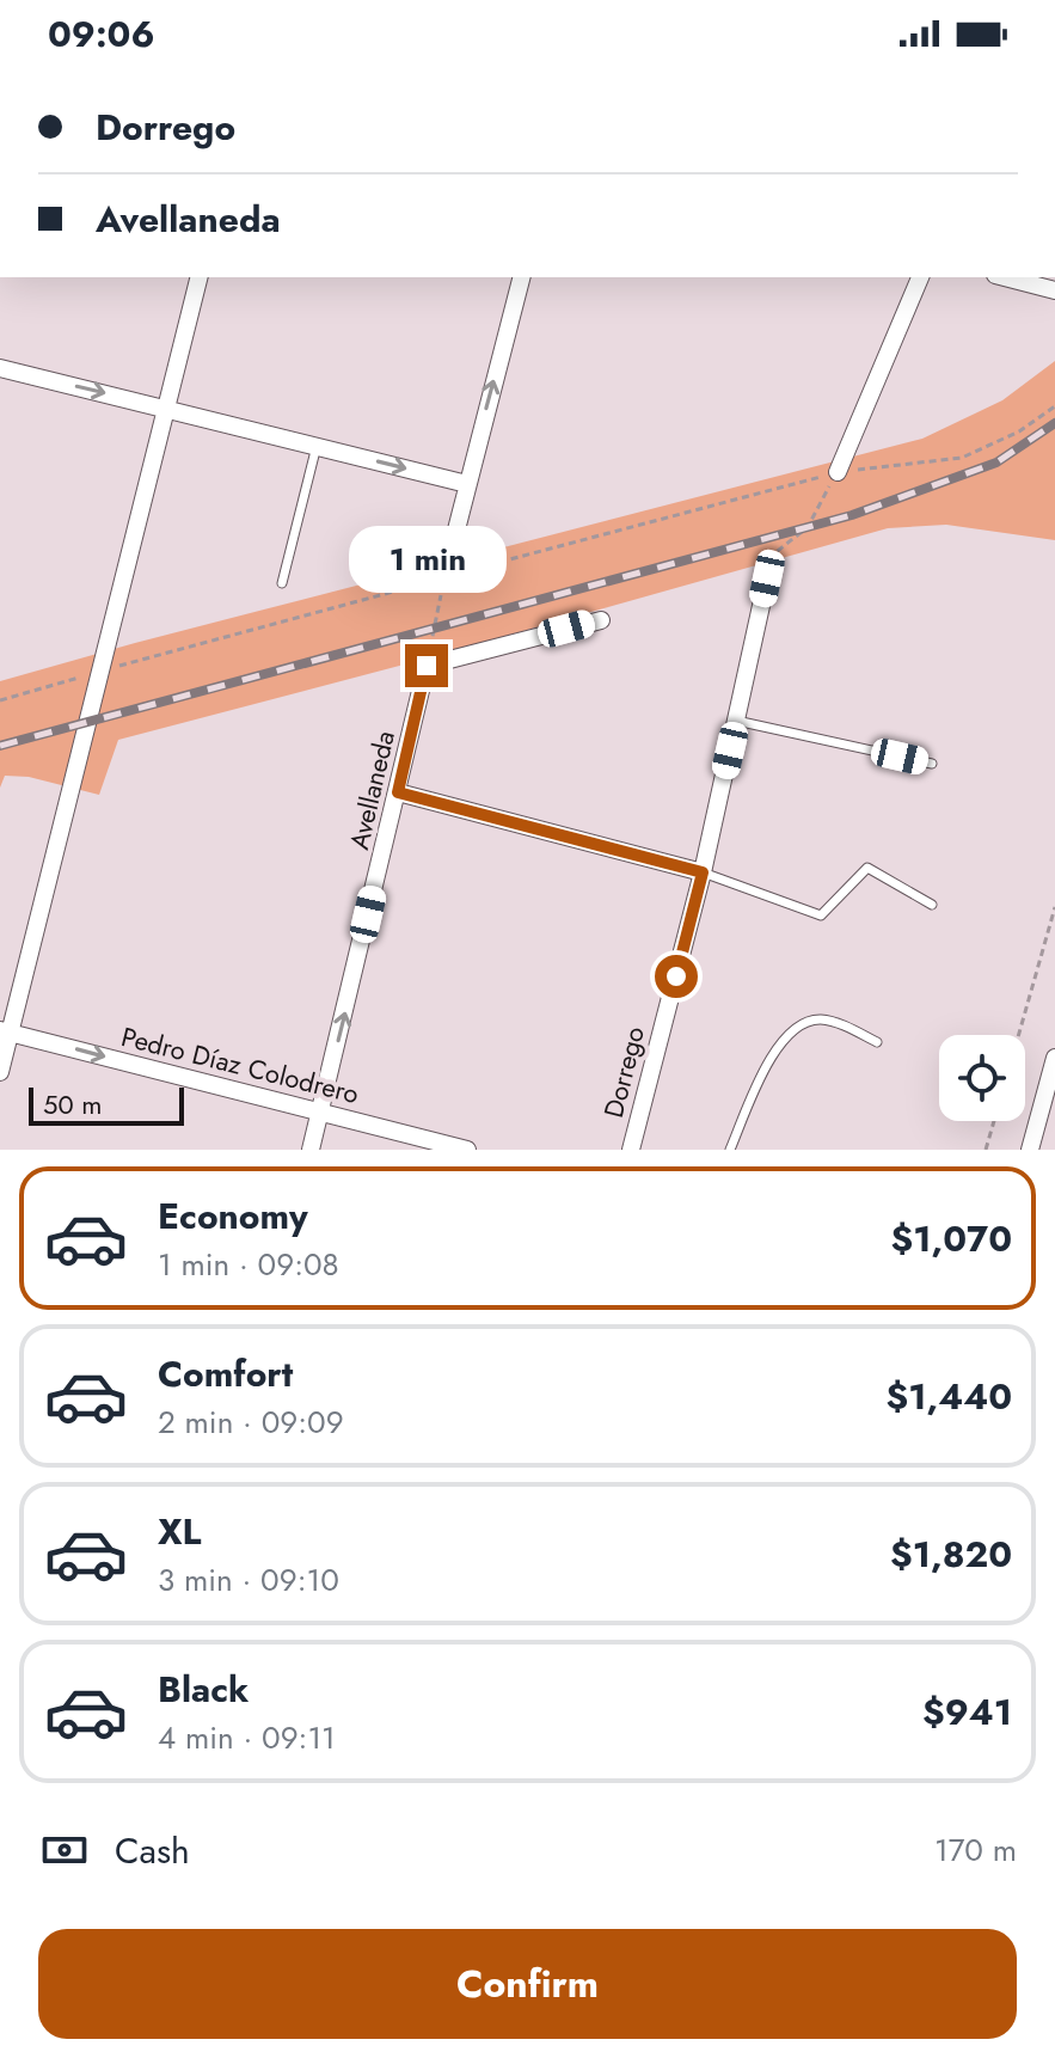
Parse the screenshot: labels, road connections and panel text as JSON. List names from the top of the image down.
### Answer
{
  "streets": {
    "street": ["Avellaneda", "Pedro Díaz Colodrero", "Dorrego"]
  },
  "crossings": [
    ["Avellaneda", "Pedro Díaz Colodrero"]
  ],
  "one_way": ["Avellaneda", "Pedro Díaz Colodrero"],
  "scale_bar": "50 m",
  "page": {
    "status": "09:06",
    "banner": ["Dorrego", "Avellaneda"],
    "bubble": "1 min",
    "scale": "50 m",
    "list": [
      {
        "name": "Economy",
        "note": "1 min · 09:08",
        "value": "$1,070"
      },
      {
        "name": "Comfort",
        "note": "2 min · 09:09",
        "value": "$1,440"
      },
      {
        "name": "XL",
        "note": "3 min · 09:10",
        "value": "$1,820"
      },
      {
        "name": "Black",
        "note": "4 min · 09:11",
        "value": "$941"
      }
    ],
    "pay": ["Cash", "170 m"],
    "buttons": "Confirm"
  }
}
